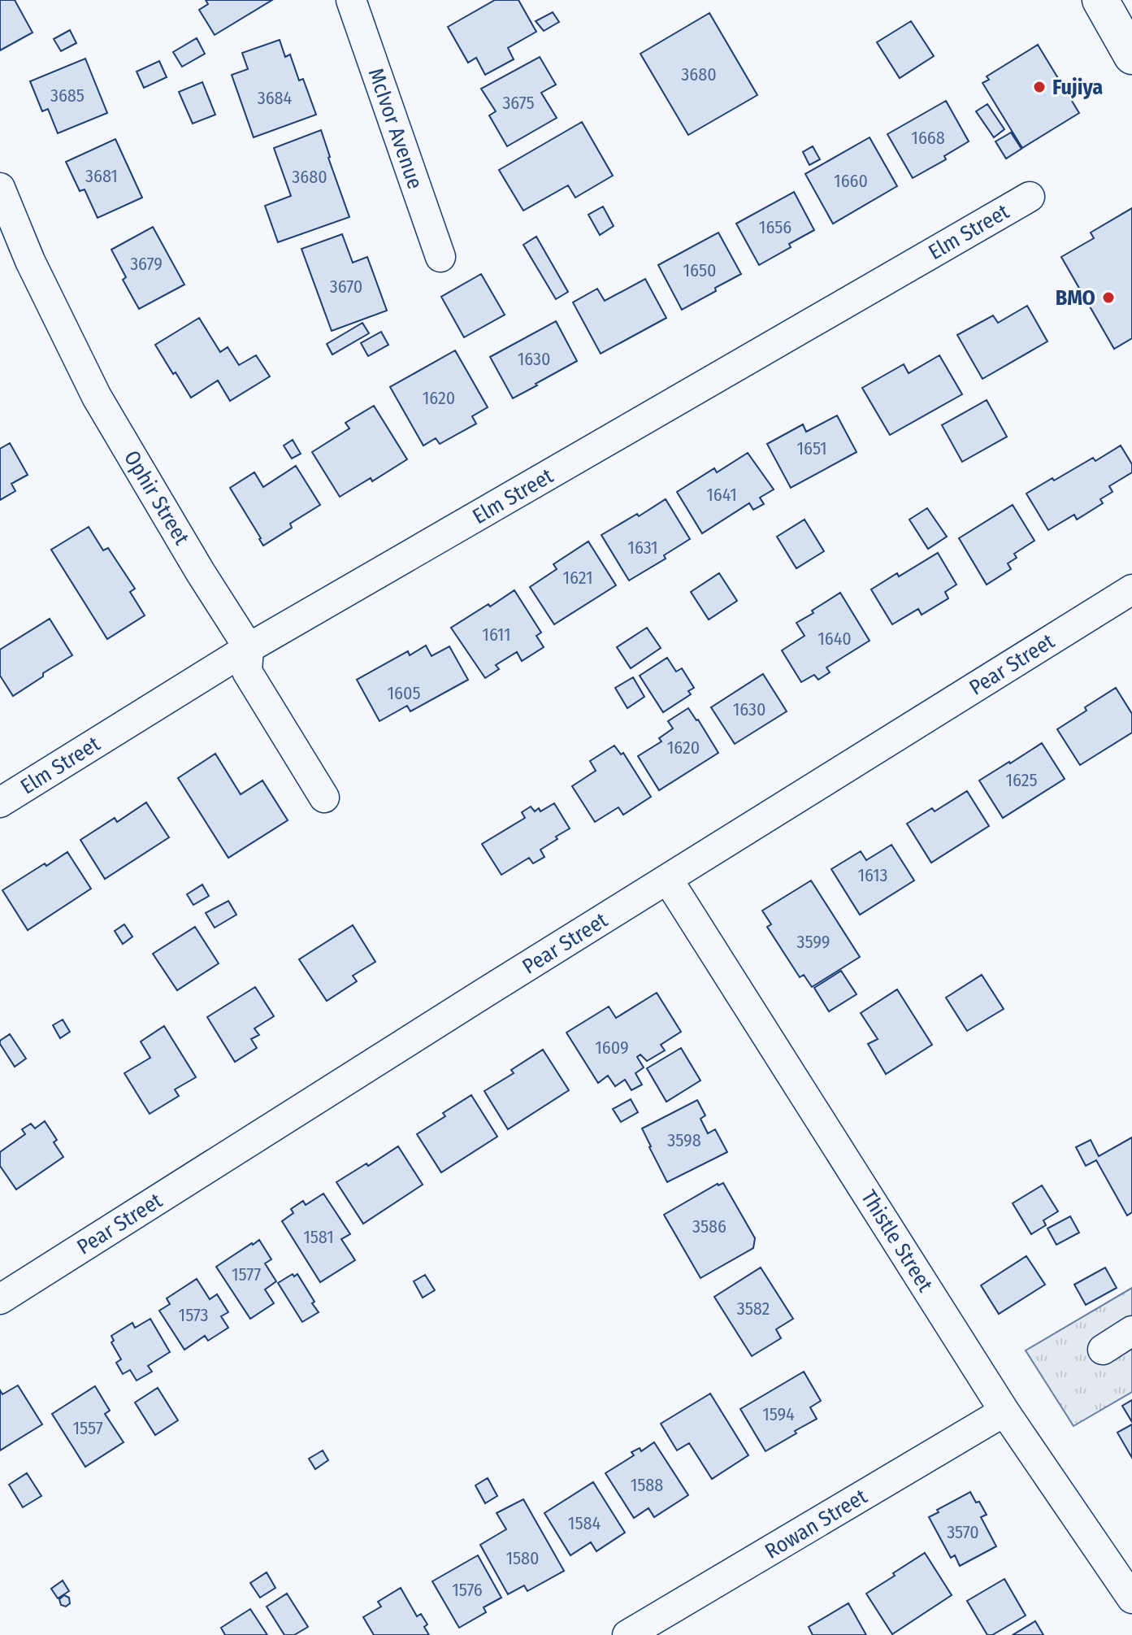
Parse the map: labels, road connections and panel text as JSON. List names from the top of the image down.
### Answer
{
  "streets": {
    "street": [
      "McIvor Avenue",
      "Elm Street",
      "Ophir Street",
      "Pear Street",
      "Thistle Street",
      "Rowan Street"
    ]
  },
  "crossings": [
    ["Elm Street", "Ophir Street"],
    ["Pear Street", "Thistle Street"],
    ["Thistle Street", "Rowan Street"]
  ],
  "places": ["Fujiya", "BMO"],
  "house_numbers": [
    "3680",
    "3685",
    "3684",
    "3675",
    "1668",
    "3681",
    "3680",
    "1660",
    "1656",
    "3679",
    "1650",
    "3670",
    "1630",
    "1620",
    "1651",
    "1641",
    "1631",
    "1621",
    "1611",
    "1640",
    "1605",
    "1630",
    "1620",
    "1625",
    "1613",
    "3599",
    "1609",
    "3598",
    "3586",
    "1581",
    "1577",
    "3582",
    "1573",
    "1594",
    "1557",
    "1588",
    "1584",
    "3570",
    "1580",
    "1576"
  ]
}
